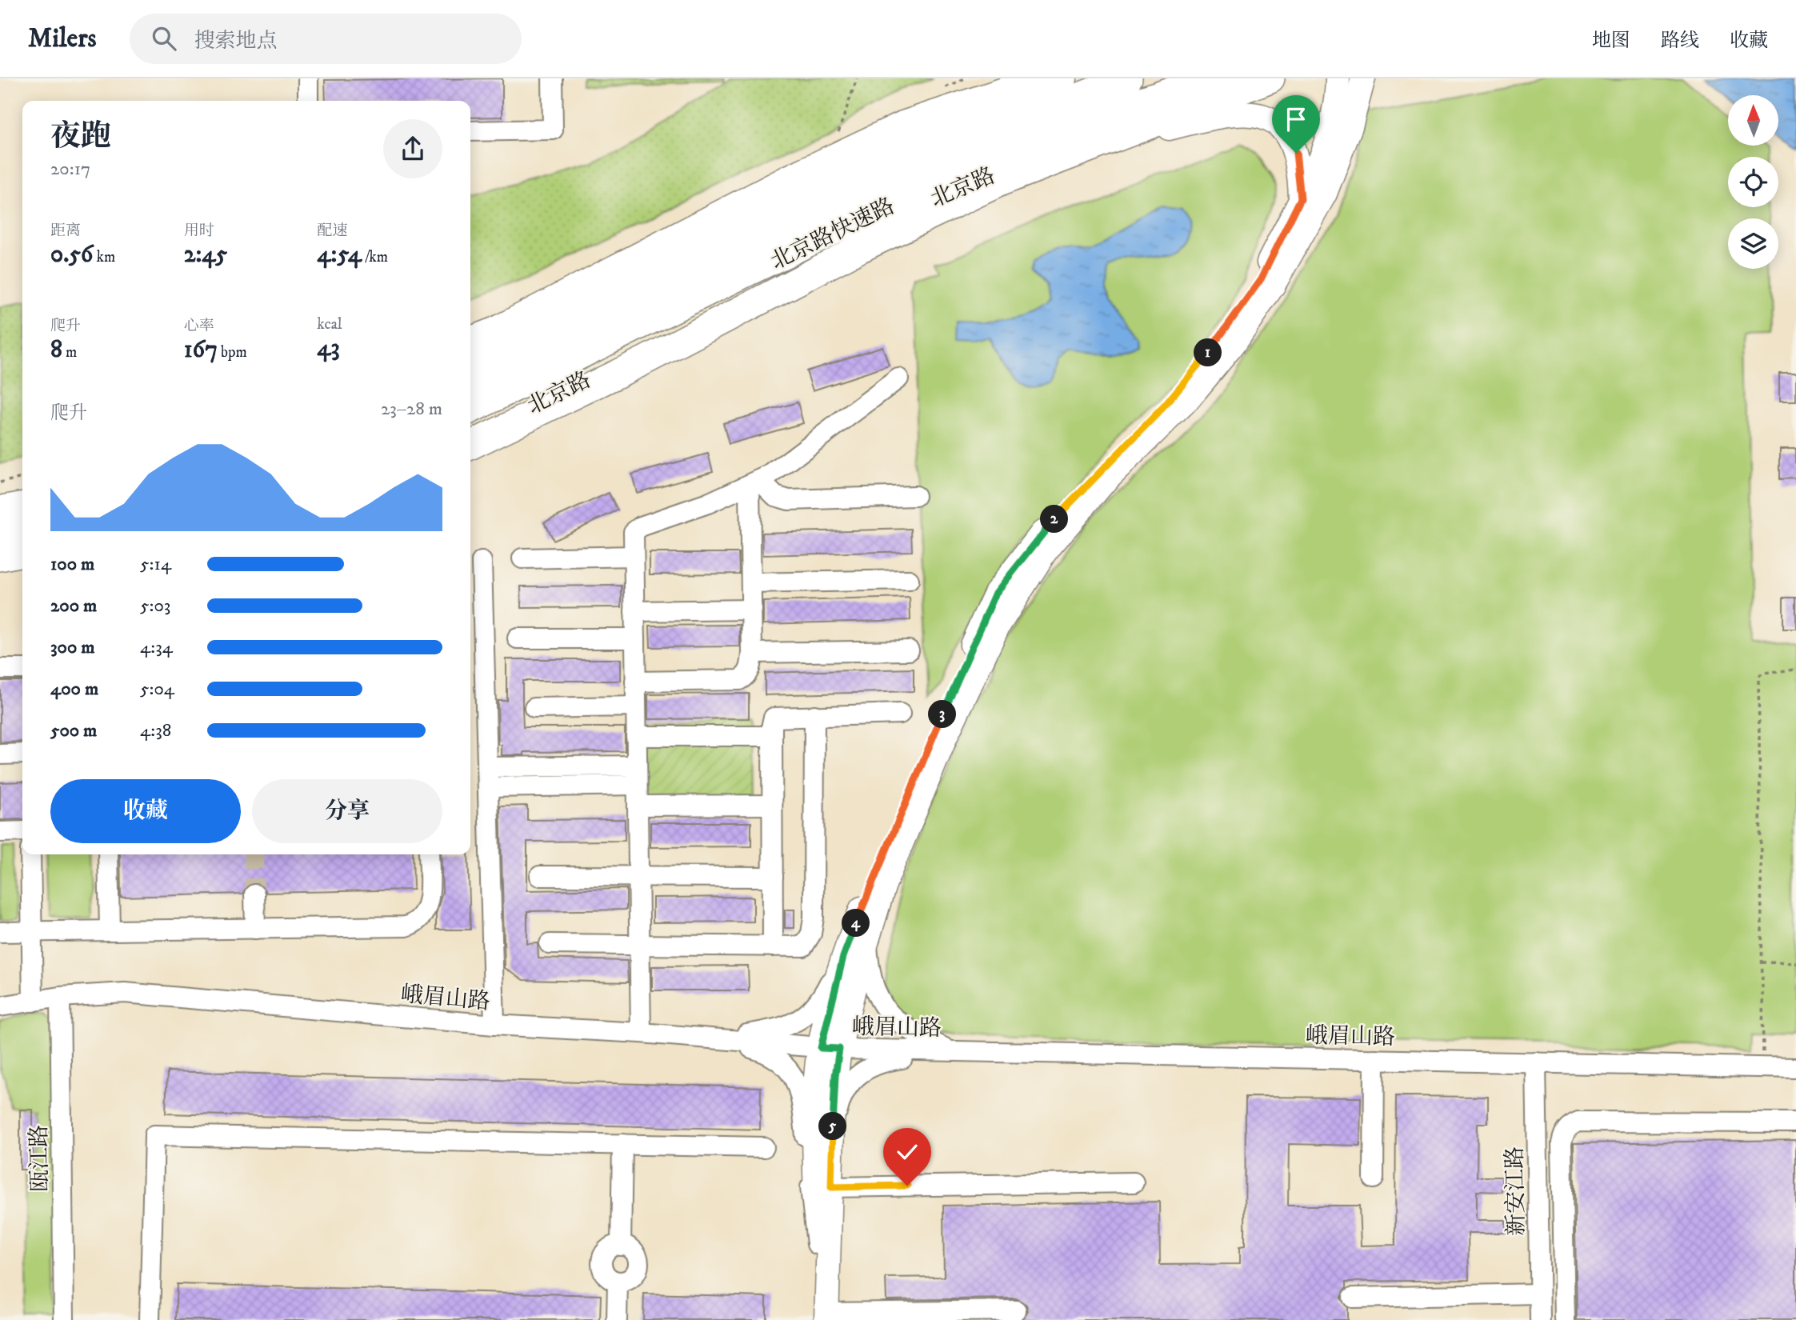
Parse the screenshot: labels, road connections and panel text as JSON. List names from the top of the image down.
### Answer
{
  "streets": {
    "highway": ["北京路快速路"],
    "main road": ["北京路"],
    "street": ["峨眉山路", "瓯江路", "新安江路"]
  },
  "crossings": [
    ["峨眉山路", "瓯江路"],
    ["峨眉山路", "新安江路"]
  ],
  "north": "top",
  "page": {
    "header": "Milers",
    "search": "搜索地点",
    "nav": ["地图", "路线", "收藏"],
    "heading": ["夜跑", "20:17"],
    "stats": [
      ["距离", "0.56 km"],
      ["用时", "2:45"],
      ["配速", "4:54 /km"],
      ["爬升", "8 m"],
      ["心率", "167 bpm"],
      ["kcal", "43"]
    ],
    "pins": [
      "1",
      "2",
      "3",
      "4",
      "5"
    ],
    "chart": ["爬升", "23–28 m"],
    "list": [
      {
        "name": "100 m",
        "note": "5:14"
      },
      {
        "name": "200 m",
        "note": "5:03"
      },
      {
        "name": "300 m",
        "note": "4:34"
      },
      {
        "name": "400 m",
        "note": "5:04"
      },
      {
        "name": "500 m",
        "note": "4:38"
      }
    ],
    "buttons": ["收藏", "分享"]
  }
}
